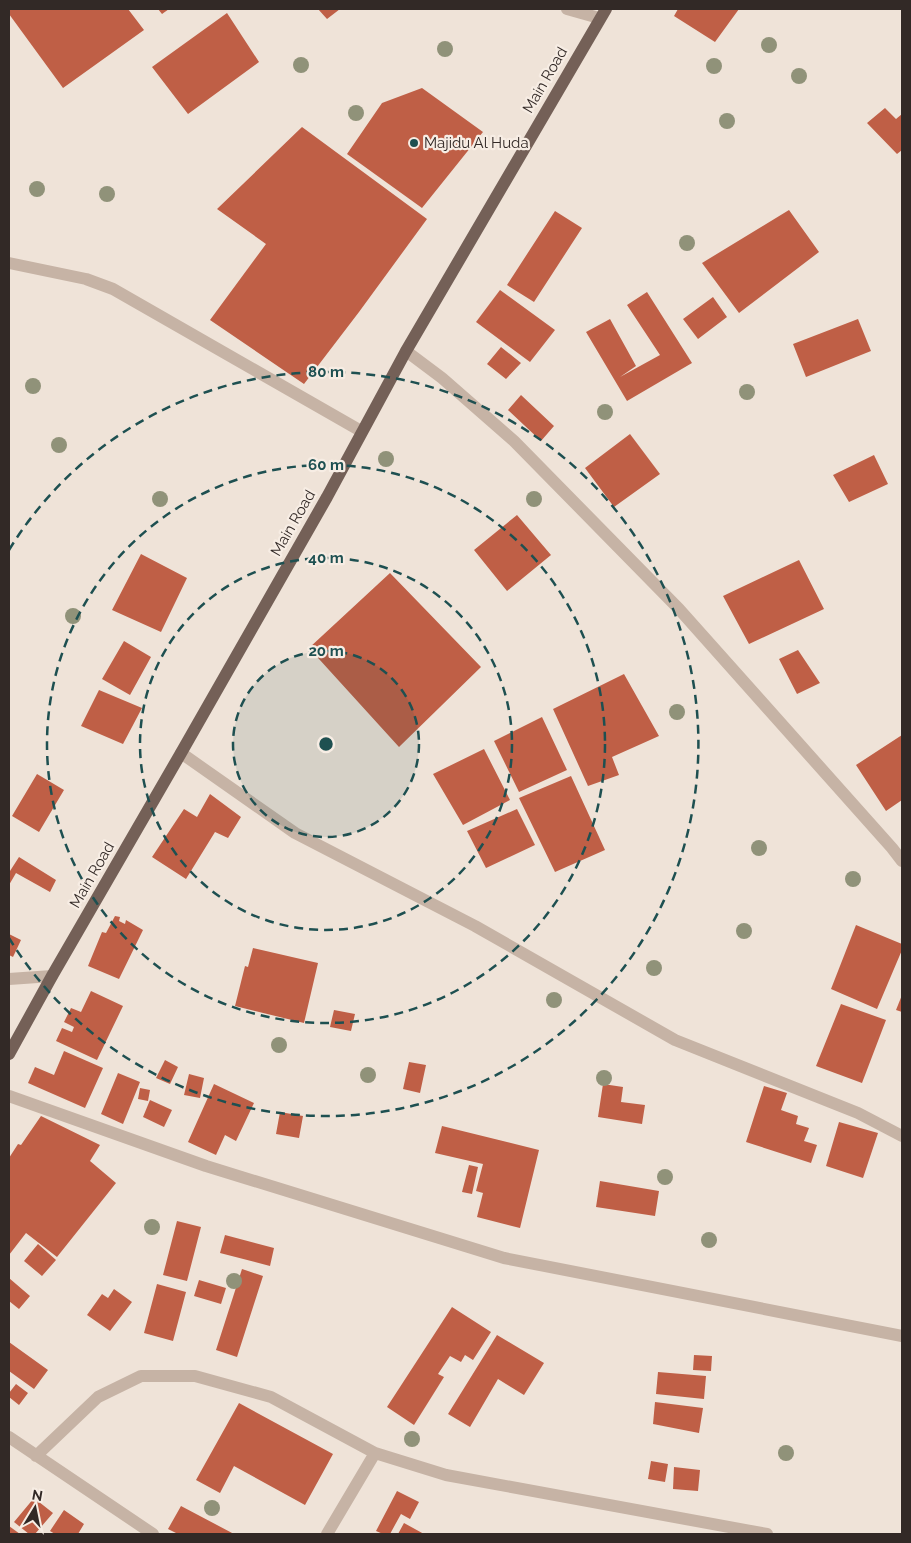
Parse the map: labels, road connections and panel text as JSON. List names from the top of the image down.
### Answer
{
  "streets": {
    "main road": ["Main Road"]
  },
  "places": ["Majidu Al Huda"],
  "north": "top",
  "rings": [
    "80 m",
    "60 m",
    "40 m",
    "20 m"
  ]
}
